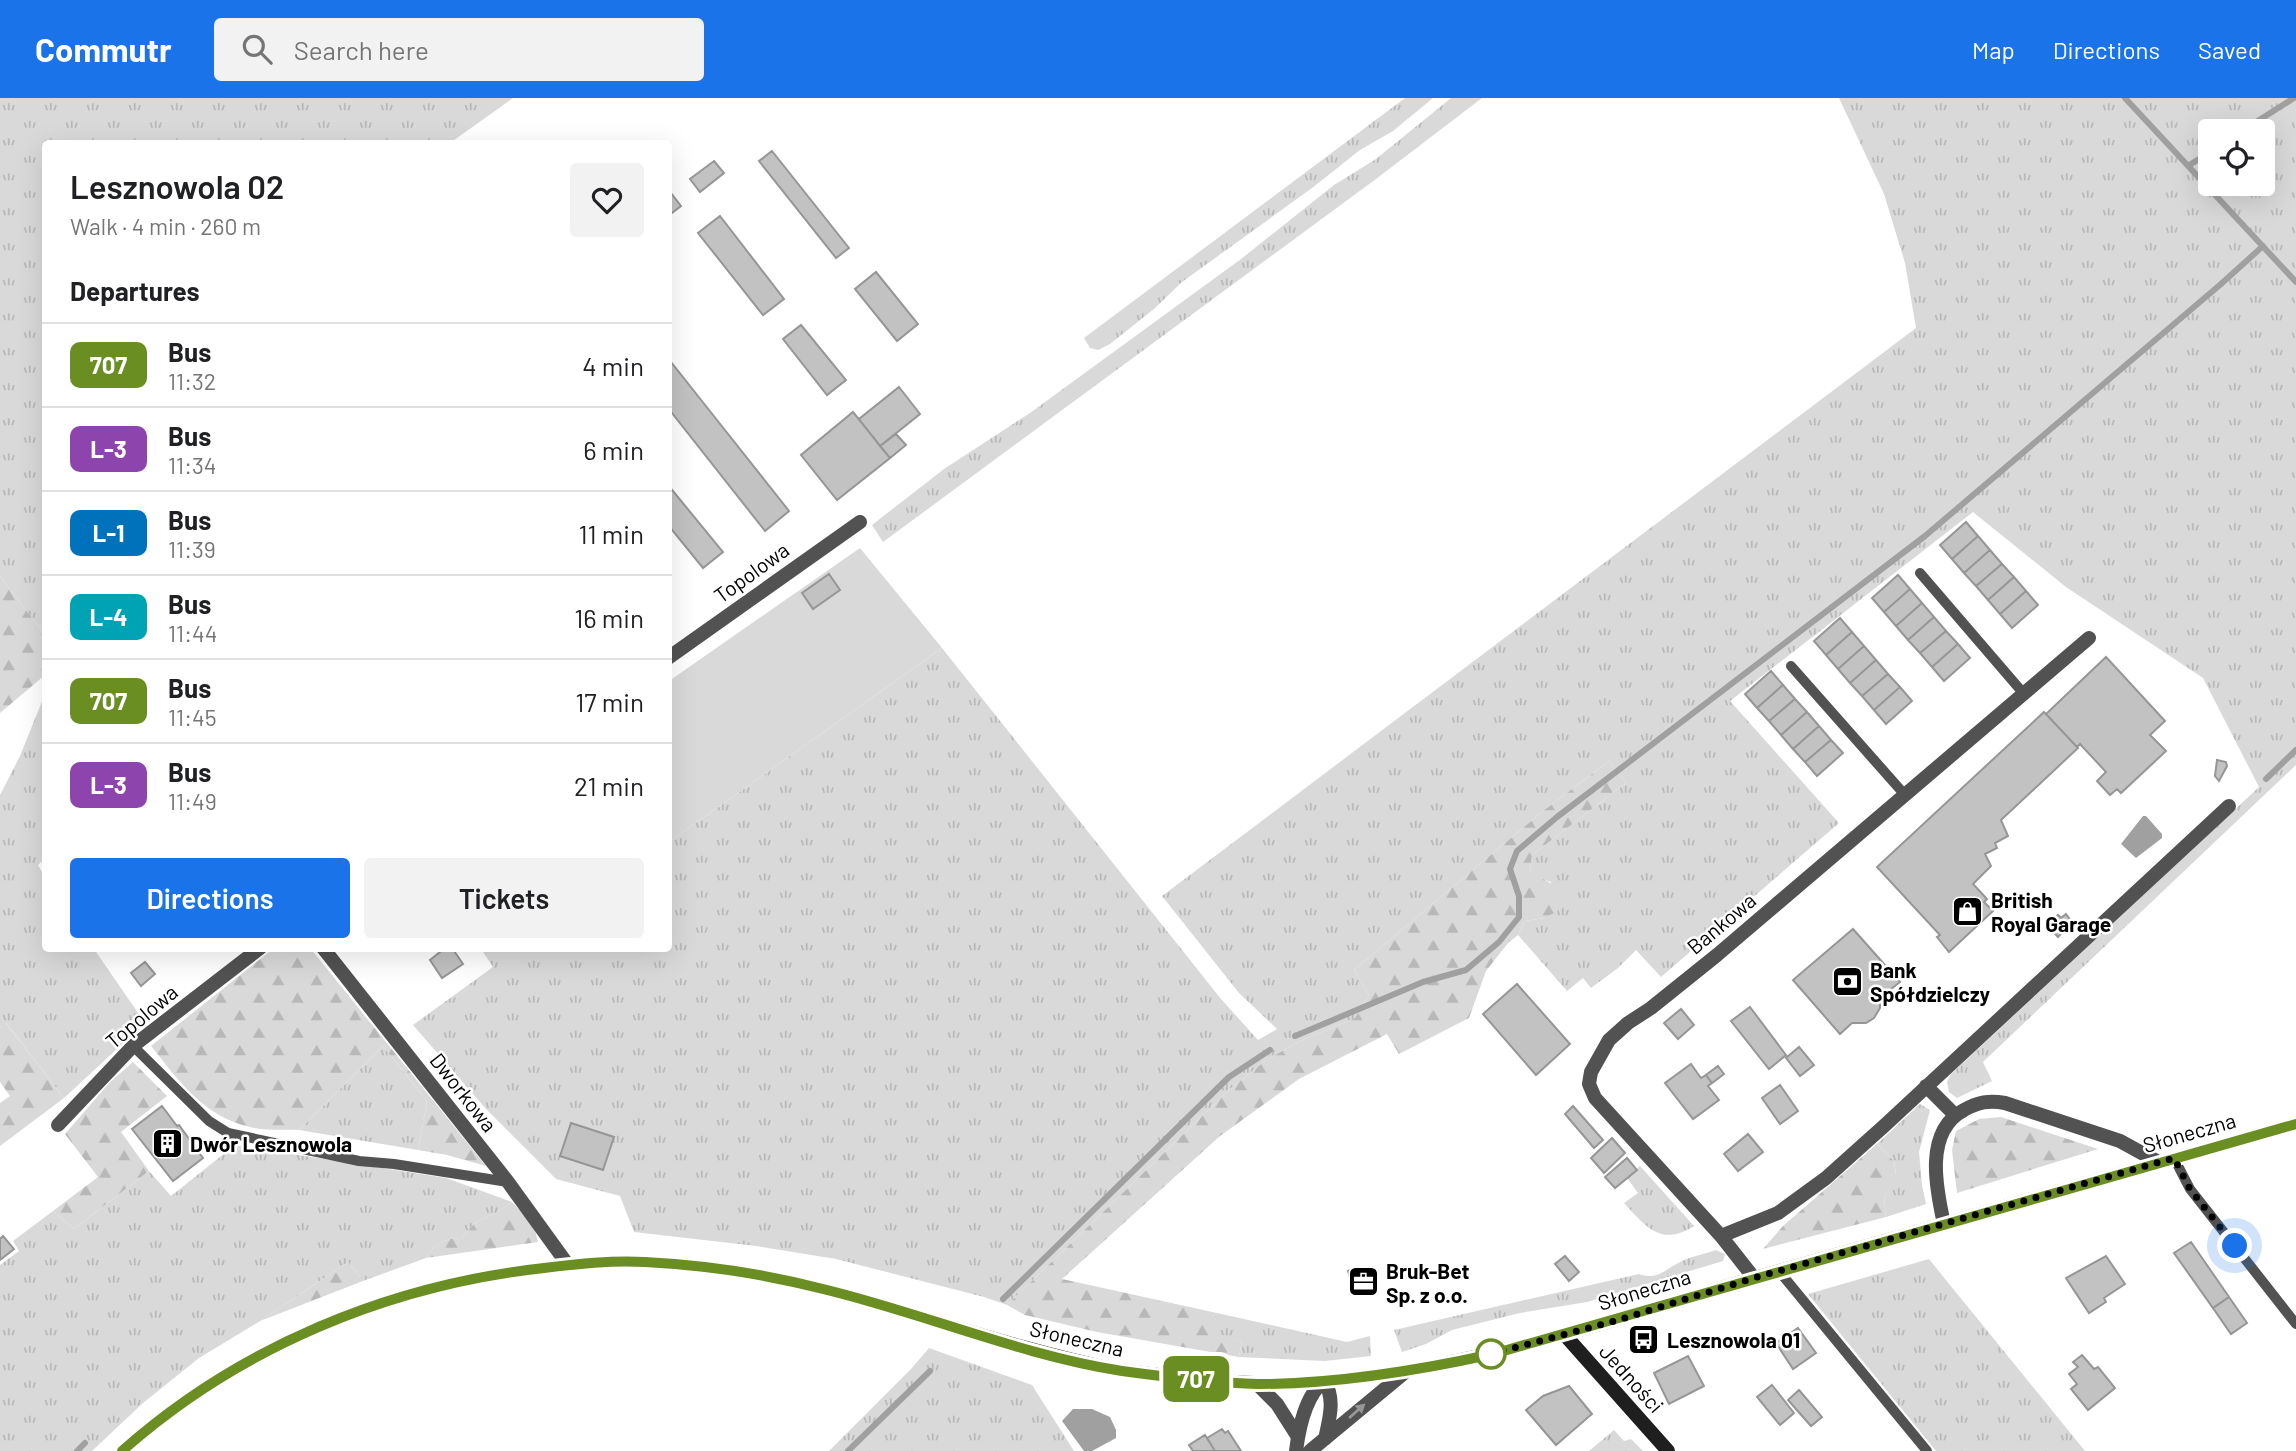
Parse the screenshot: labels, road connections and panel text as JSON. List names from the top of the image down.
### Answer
{
  "streets": {
    "main road": ["Słoneczna", "Jedności"],
    "street": ["Topolowa", "Bankowa", "Dworkowa"]
  },
  "crossings": [
    ["Bankowa", "Słoneczna"],
    ["Dworkowa", "Słoneczna"],
    ["Słoneczna", "Jedności"]
  ],
  "places": {
    "shop": ["British Royal Garage"],
    "bank": ["Bank Spółdzielczy"],
    "building": ["Dwór Lesznowola"],
    "office": ["Bruk-Bet Sp. z o.o."],
    "bus stop": ["Lesznowola 01"]
  },
  "lines": ["bus line 707"],
  "page": {
    "header": "Commutr",
    "search": "Search here",
    "nav": ["Map", "Directions", "Saved"],
    "on_map": "707",
    "heading": [
      ["Lesznowola 02", "Walk · 4 min · 260 m"],
      "Departures"
    ],
    "list": [
      {
        "mark": "707",
        "name": "Bus",
        "note": "11:32",
        "value": "4 min"
      },
      {
        "mark": "L-3",
        "name": "Bus",
        "note": "11:34",
        "value": "6 min"
      },
      {
        "mark": "L-1",
        "name": "Bus",
        "note": "11:39",
        "value": "11 min"
      },
      {
        "mark": "L-4",
        "name": "Bus",
        "note": "11:44",
        "value": "16 min"
      },
      {
        "mark": "707",
        "name": "Bus",
        "note": "11:45",
        "value": "17 min"
      },
      {
        "mark": "L-3",
        "name": "Bus",
        "note": "11:49",
        "value": "21 min"
      }
    ],
    "buttons": ["Directions", "Tickets"]
  }
}
